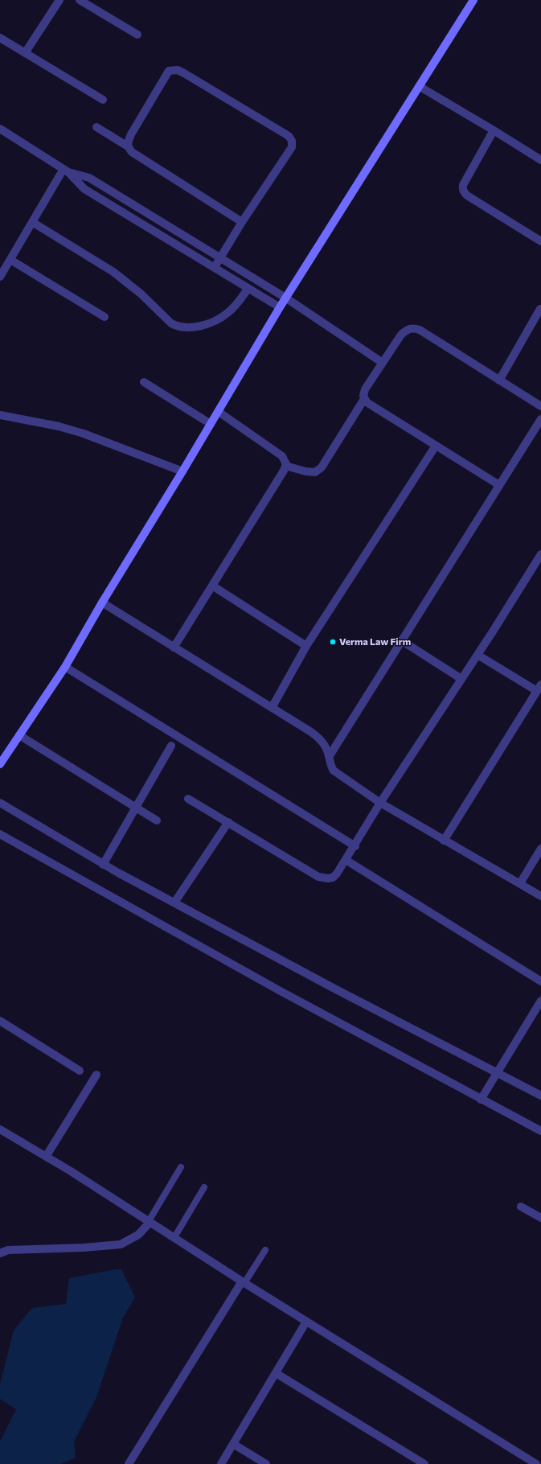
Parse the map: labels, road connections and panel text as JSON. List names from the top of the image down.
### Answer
{
  "places": ["Verma Law Firm"]
}
